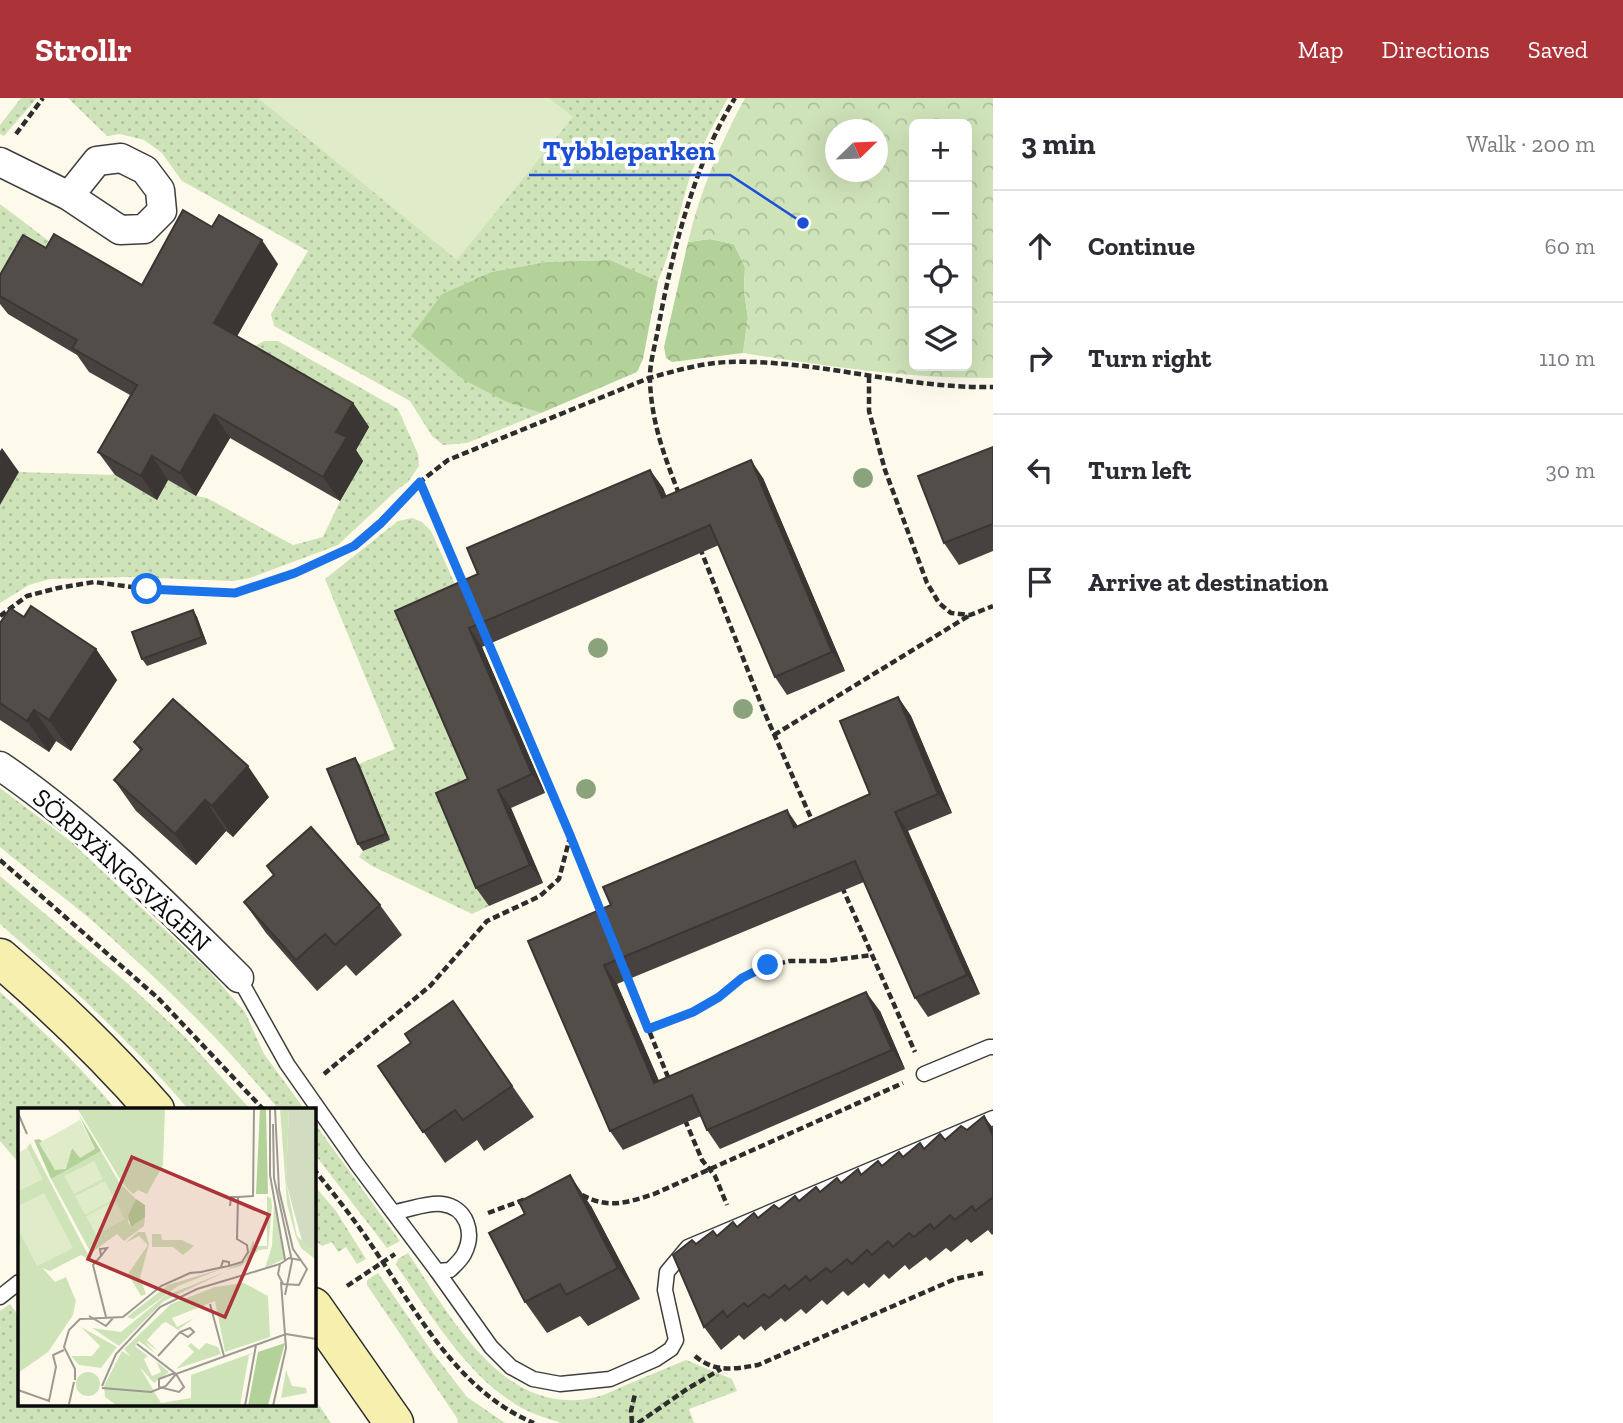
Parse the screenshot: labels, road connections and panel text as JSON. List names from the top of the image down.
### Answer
{
  "streets": {
    "street": ["SÖRBYÄNGSVÄGEN"]
  },
  "places": ["Tybbleparken"],
  "north": "top right",
  "page": {
    "header": "Strollr",
    "nav": ["Map", "Directions", "Saved"],
    "heading": ["3 min", "Walk · 200 m"],
    "map_buttons": ["+", "−"],
    "list": [
      ["Continue", "60 m"],
      ["Turn right", "110 m"],
      ["Turn left", "30 m"],
      "Arrive at destination"
    ]
  }
}
